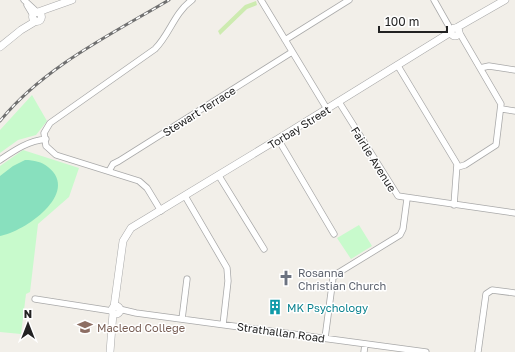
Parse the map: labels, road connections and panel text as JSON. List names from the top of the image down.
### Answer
{
  "streets": {
    "street": [
      "Stewart Terrace",
      "Torbay Street",
      "Fairlie Avenue",
      "Strathallan Road"
    ]
  },
  "crossings": [
    ["Torbay Street", "Fairlie Avenue"],
    ["Torbay Street", "Strathallan Road"]
  ],
  "places": {
    "church": ["Rosanna Christian Church"],
    "building": ["MK Psychology"],
    "school or university": ["Macleod College"]
  },
  "scale_bar": "100 m",
  "north": "top"
}
